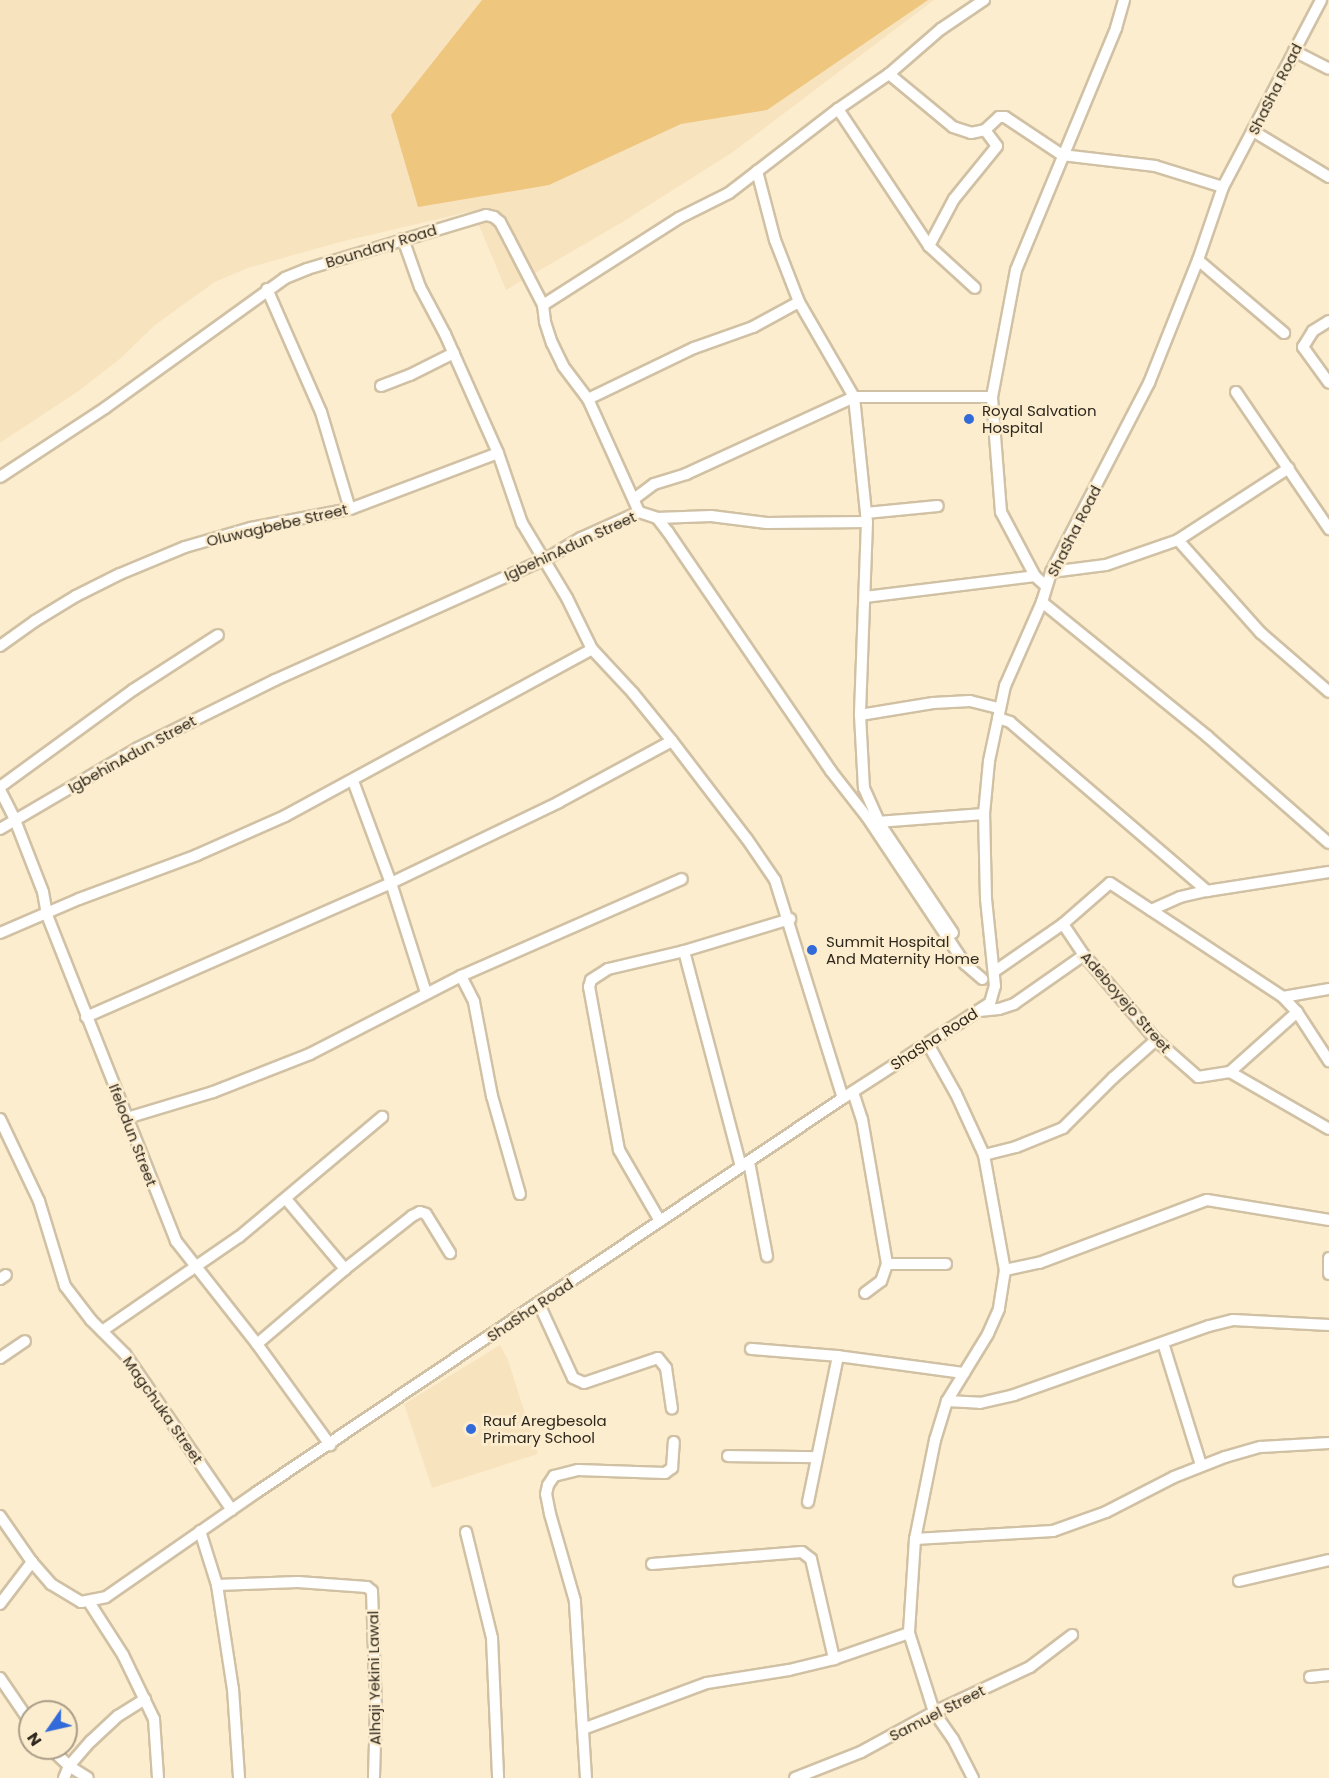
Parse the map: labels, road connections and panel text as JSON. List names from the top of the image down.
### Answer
{
  "streets": {
    "street": [
      "ShaSha Road",
      "Boundary Road",
      "Oluwagbebe Street",
      "IgbehinAdun Street",
      "Adeboyejo Street",
      "Ifelodun Street",
      "Magchuka Street",
      "Alhaji Yekini Lawal",
      "Samuel Street"
    ]
  },
  "crossings": [
    ["ShaSha Road", "Ifelodun Street"],
    ["ShaSha Road", "Magchuka Street"],
    ["Boundary Road", "IgbehinAdun Street"],
    ["IgbehinAdun Street", "Ifelodun Street"]
  ],
  "places": ["Royal Salvation Hospital", "Summit Hospital And Maternity Home", "Rauf Aregbesola Primary School"],
  "north": "bottom left"
}
